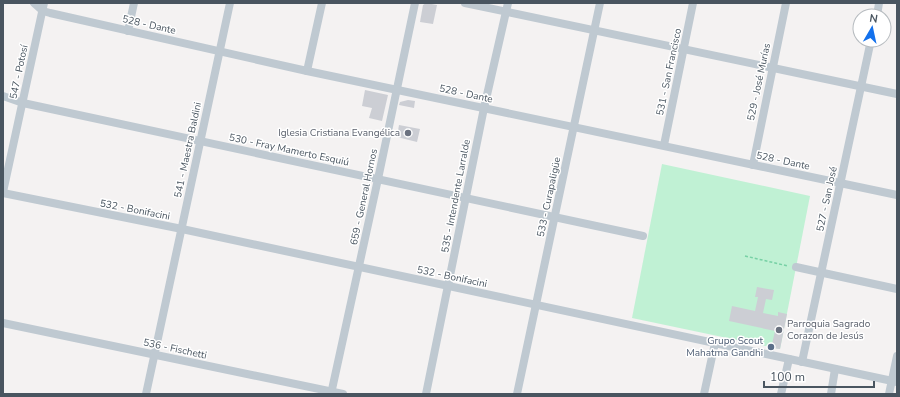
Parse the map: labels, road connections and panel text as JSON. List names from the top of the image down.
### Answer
{
  "streets": {
    "street": [
      "528 - Dante",
      "547 - Potosí",
      "531 - San Francisco",
      "529 - José Murías",
      "541 - Maestra Baldini",
      "530 - Fray Mamerto Esquiú",
      "535 - Intendente Larralde",
      "659 - General Hornos",
      "533 - Curapaligüe",
      "527 - San José",
      "532 - Bonifacini",
      "536 - Fischetti"
    ]
  },
  "crossings": [
    ["528 - Dante", "547 - Potosí"],
    ["528 - Dante", "531 - San Francisco"],
    ["528 - Dante", "529 - José Murías"],
    ["528 - Dante", "541 - Maestra Baldini"],
    ["528 - Dante", "535 - Intendente Larralde"],
    ["528 - Dante", "659 - General Hornos"],
    ["528 - Dante", "533 - Curapaligüe"],
    ["528 - Dante", "527 - San José"],
    ["547 - Potosí", "530 - Fray Mamerto Esquiú"],
    ["547 - Potosí", "532 - Bonifacini"],
    ["541 - Maestra Baldini", "530 - Fray Mamerto Esquiú"],
    ["541 - Maestra Baldini", "532 - Bonifacini"],
    ["541 - Maestra Baldini", "536 - Fischetti"],
    ["530 - Fray Mamerto Esquiú", "535 - Intendente Larralde"],
    ["530 - Fray Mamerto Esquiú", "659 - General Hornos"],
    ["530 - Fray Mamerto Esquiú", "533 - Curapaligüe"],
    ["535 - Intendente Larralde", "532 - Bonifacini"],
    ["659 - General Hornos", "532 - Bonifacini"],
    ["659 - General Hornos", "536 - Fischetti"],
    ["533 - Curapaligüe", "532 - Bonifacini"],
    ["527 - San José", "532 - Bonifacini"]
  ],
  "places": ["Iglesia Cristiana Evangélica", "Parroquia Sagrado Corazon de Jesús", "Grupo Scout Mahatma Gandhi"],
  "scale_bar": "100 m",
  "north": "top"
}
